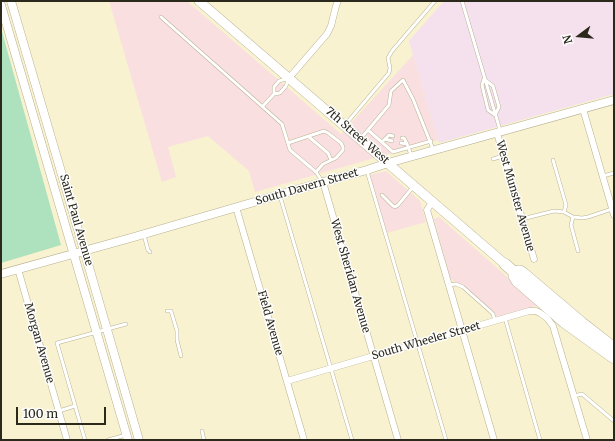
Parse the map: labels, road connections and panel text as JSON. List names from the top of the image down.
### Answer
{
  "streets": {
    "highway": ["7th Street West"],
    "street": [
      "South Davern Street",
      "West Munster Avenue",
      "Saint Paul Avenue",
      "West Sheridan Avenue",
      "Field Avenue",
      "South Wheeler Street",
      "Morgan Avenue"
    ]
  },
  "crossings": [
    ["7th Street West", "South Davern Street"],
    ["South Davern Street", "West Munster Avenue"],
    ["South Davern Street", "Saint Paul Avenue"],
    ["South Davern Street", "West Sheridan Avenue"],
    ["South Davern Street", "Field Avenue"],
    ["South Davern Street", "Morgan Avenue"],
    ["West Sheridan Avenue", "South Wheeler Street"],
    ["Field Avenue", "South Wheeler Street"]
  ],
  "scale_bar": "100 m",
  "north": "left"
}
